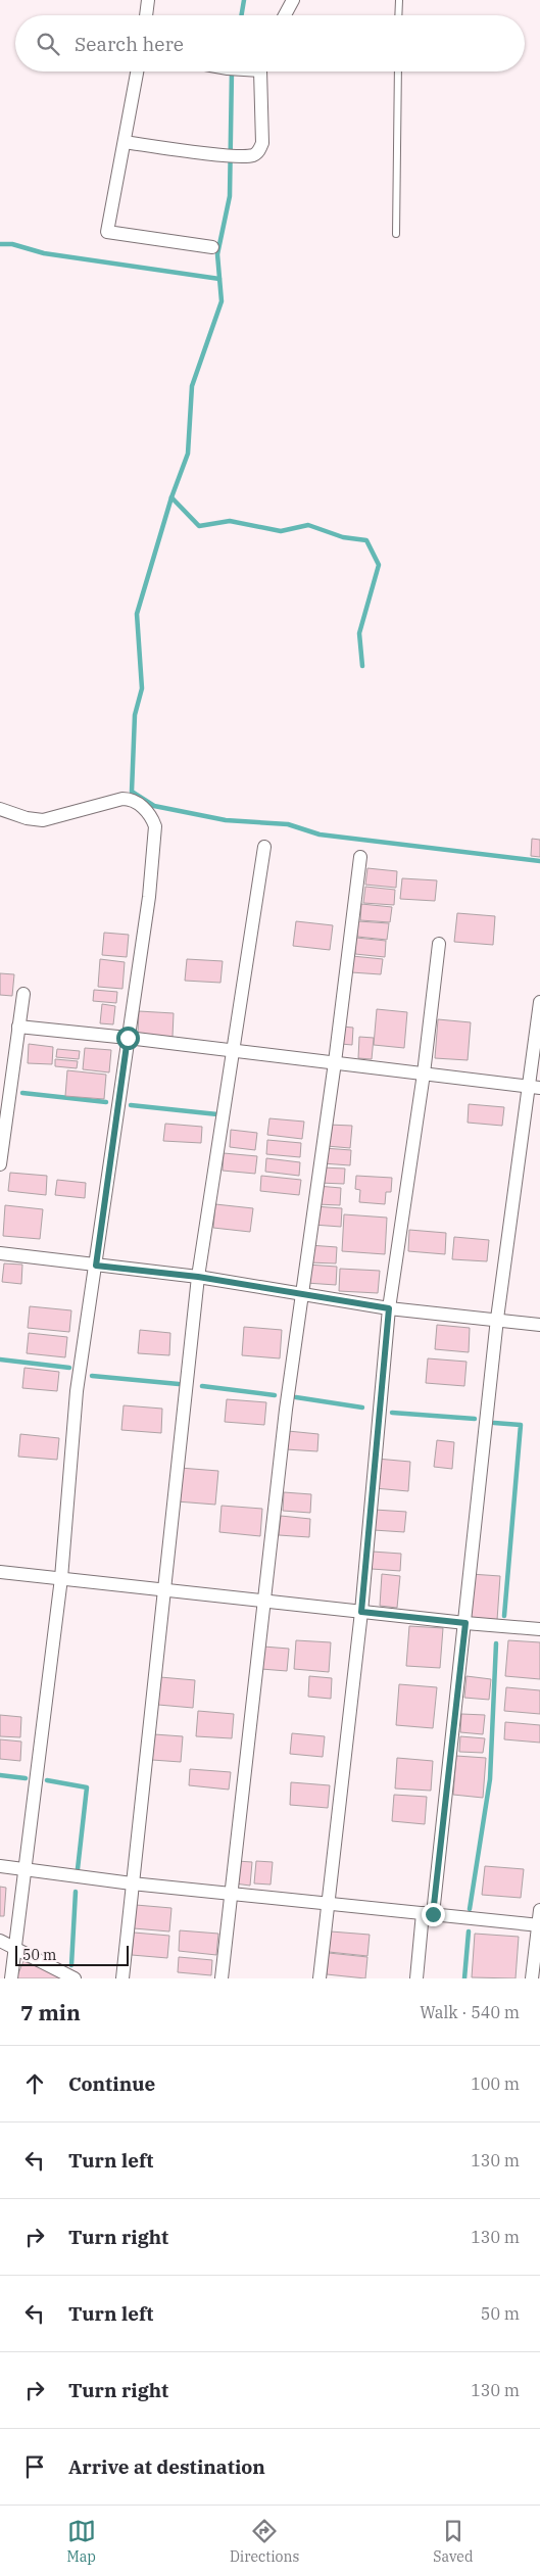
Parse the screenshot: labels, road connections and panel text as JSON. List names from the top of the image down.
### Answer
{
  "scale_bar": "50 m",
  "page": {
    "search": "Search here",
    "scale": "50 m",
    "heading": ["7 min", "Walk · 540 m"],
    "list": [
      ["Continue", "100 m"],
      ["Turn left", "130 m"],
      ["Turn right", "130 m"],
      ["Turn left", "50 m"],
      ["Turn right", "130 m"],
      "Arrive at destination"
    ],
    "nav": ["Map", "Directions", "Saved"]
  }
}
